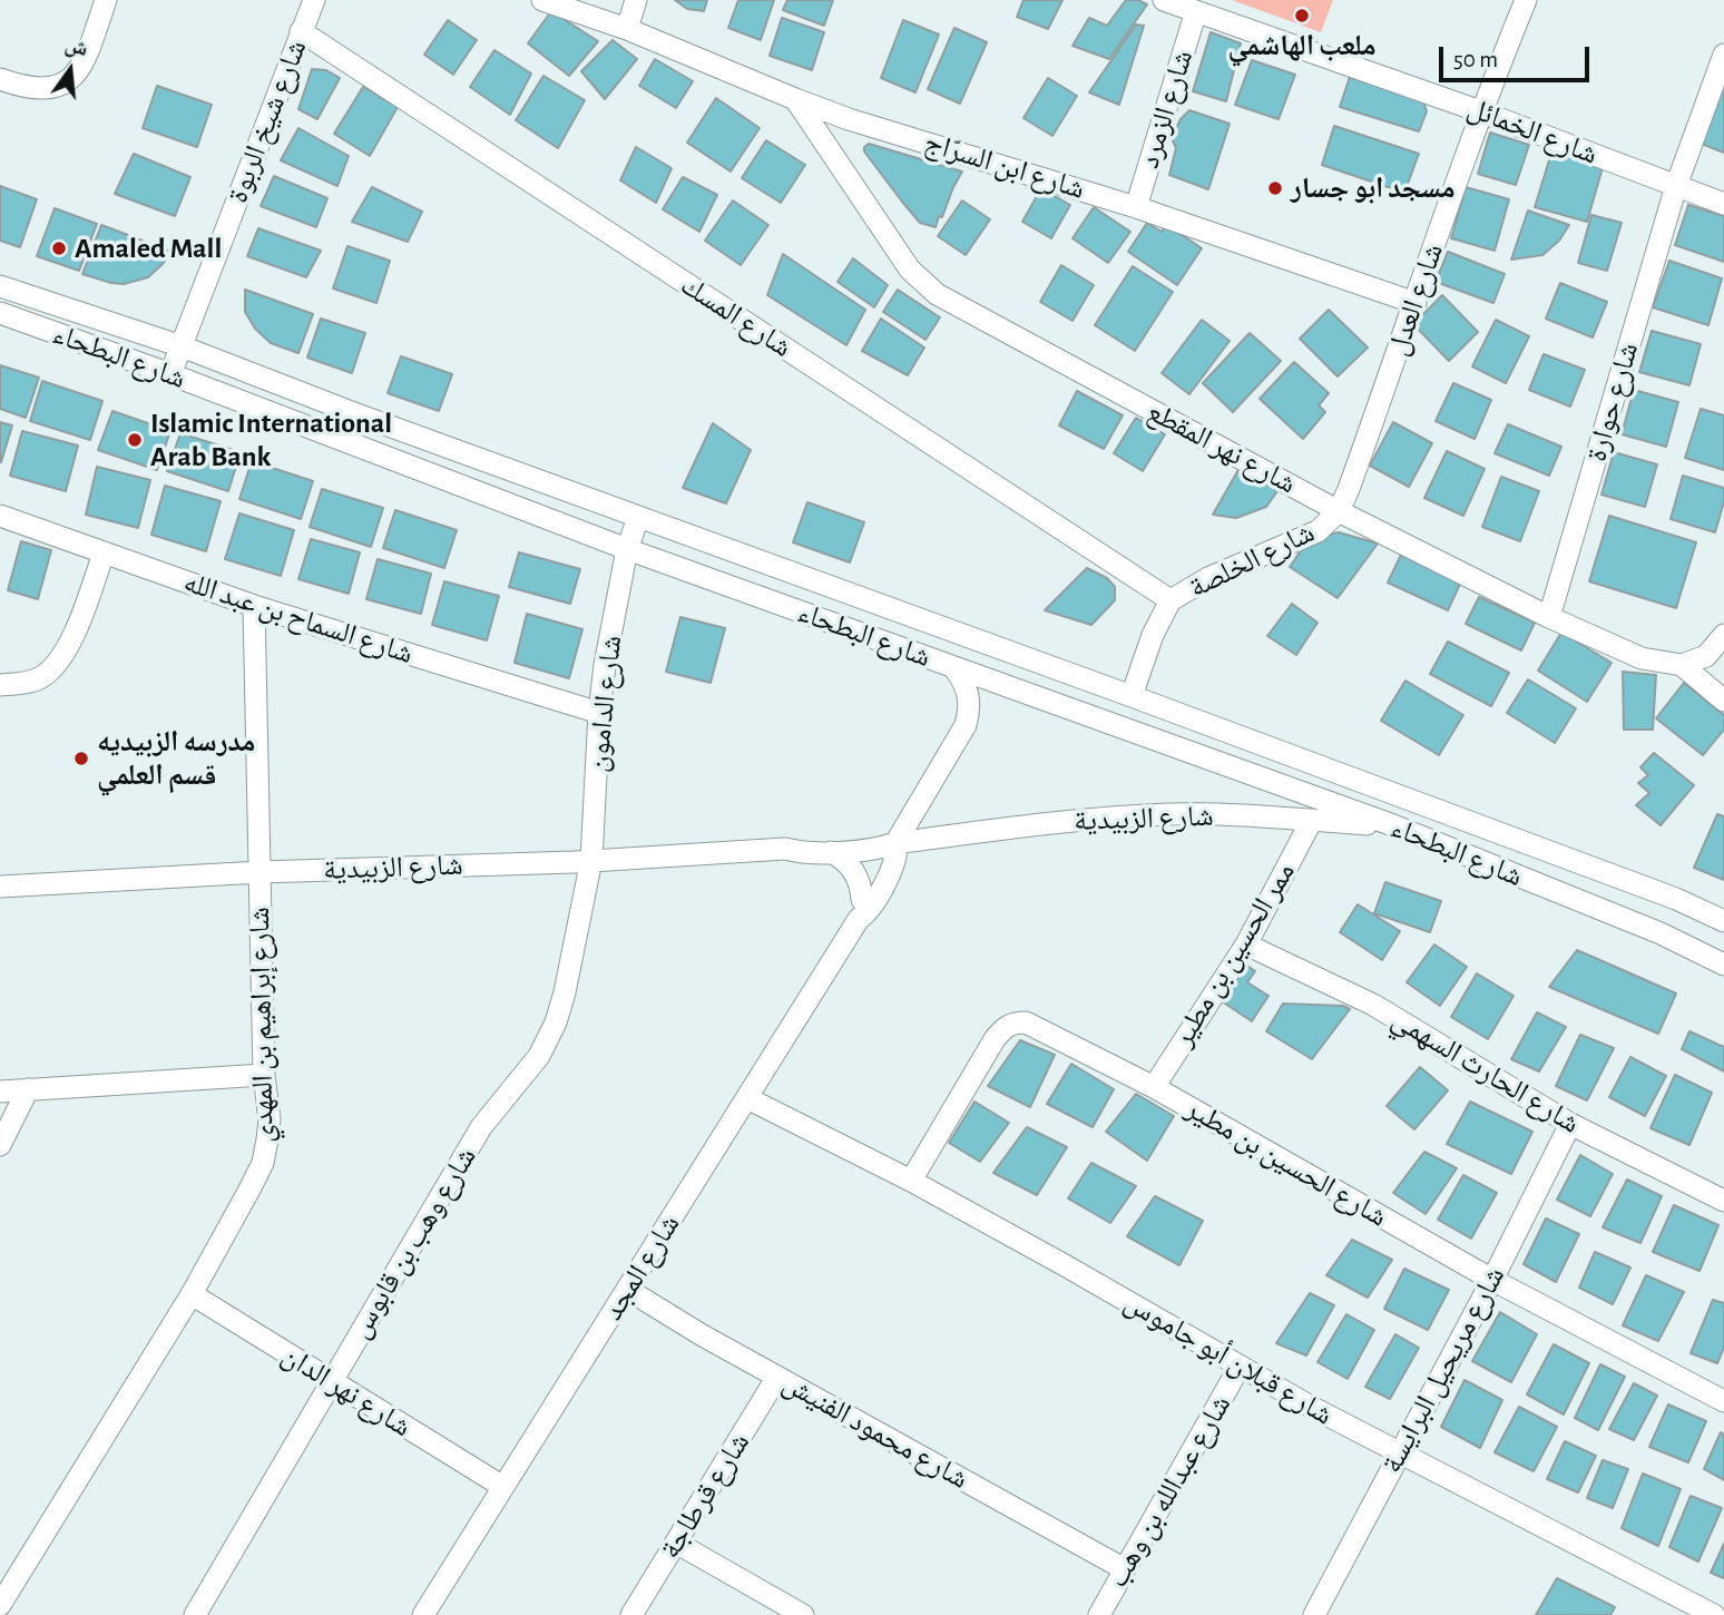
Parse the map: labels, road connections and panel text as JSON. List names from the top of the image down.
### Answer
{
  "streets": {
    "street": [
      "شارع الزمرد",
      "شارع شيخ الربوة",
      "شارع الخمائل",
      "شارع ابن السرّاج",
      "شارع العدل",
      "شارع المسك",
      "شارع البطحاء",
      "شارع حوارة",
      "شارع نهر المقطع",
      "شارع الخلصة",
      "شارع السماح بن عبد الله",
      "شارع الدامون",
      "شارع الزبيدية",
      "ممر الحسين بن مطير",
      "شارع إبراهيم بن المهدي",
      "شارع الحارث السهمي",
      "شارع الحسين بن مطير",
      "شارع وهب بن قابوس",
      "شارع المجد",
      "شارع قبلان أبو جاموس",
      "شارع مريحيل البرايسة",
      "شارع نهر الدان",
      "شارع محمود الفنيش",
      "شارع عبدالله بن وهب",
      "شارع قرطاجة"
    ]
  },
  "crossings": [
    ["شارع الزمرد", "شارع الخمائل"],
    ["شارع الزمرد", "شارع ابن السرّاج"],
    ["شارع شيخ الربوة", "شارع المسك"],
    ["شارع شيخ الربوة", "شارع البطحاء"],
    ["شارع الخمائل", "شارع العدل"],
    ["شارع الخمائل", "شارع حوارة"],
    ["شارع ابن السرّاج", "شارع العدل"],
    ["شارع ابن السرّاج", "شارع نهر المقطع"],
    ["شارع العدل", "شارع نهر المقطع"],
    ["شارع العدل", "شارع الخلصة"],
    ["شارع المسك", "شارع الخلصة"],
    ["شارع البطحاء", "شارع الخلصة"],
    ["شارع البطحاء", "شارع الدامون"],
    ["شارع البطحاء", "شارع الزبيدية"],
    ["شارع البطحاء", "شارع المجد"],
    ["شارع حوارة", "شارع نهر المقطع"],
    ["شارع نهر المقطع", "شارع الخلصة"],
    ["شارع السماح بن عبد الله", "شارع الدامون"],
    ["شارع السماح بن عبد الله", "شارع إبراهيم بن المهدي"],
    ["شارع الدامون", "شارع الزبيدية"],
    ["شارع الدامون", "شارع وهب بن قابوس"],
    ["شارع الزبيدية", "ممر الحسين بن مطير"],
    ["شارع الزبيدية", "شارع إبراهيم بن المهدي"],
    ["شارع الزبيدية", "شارع وهب بن قابوس"],
    ["شارع الزبيدية", "شارع المجد"],
    ["ممر الحسين بن مطير", "شارع الحارث السهمي"],
    ["ممر الحسين بن مطير", "شارع الحسين بن مطير"],
    ["شارع إبراهيم بن المهدي", "شارع نهر الدان"],
    ["شارع الحارث السهمي", "شارع مريحيل البرايسة"],
    ["شارع الحسين بن مطير", "شارع قبلان أبو جاموس"],
    ["شارع الحسين بن مطير", "شارع مريحيل البرايسة"],
    ["شارع وهب بن قابوس", "شارع نهر الدان"],
    ["شارع المجد", "شارع قبلان أبو جاموس"],
    ["شارع المجد", "شارع نهر الدان"],
    ["شارع المجد", "شارع محمود الفنيش"],
    ["شارع قبلان أبو جاموس", "شارع مريحيل البرايسة"],
    ["شارع قبلان أبو جاموس", "شارع عبدالله بن وهب"],
    ["شارع محمود الفنيش", "شارع عبدالله بن وهب"],
    ["شارع محمود الفنيش", "شارع قرطاجة"]
  ],
  "places": [
    "ملعب الهاشمي",
    "مسجد ابو جسار",
    "Amaled Mall",
    "Islamic International Arab Bank",
    "مدرسه الزبيديه قسم العلمي"
  ],
  "scale_bar": "50 m",
  "north": "top"
}
